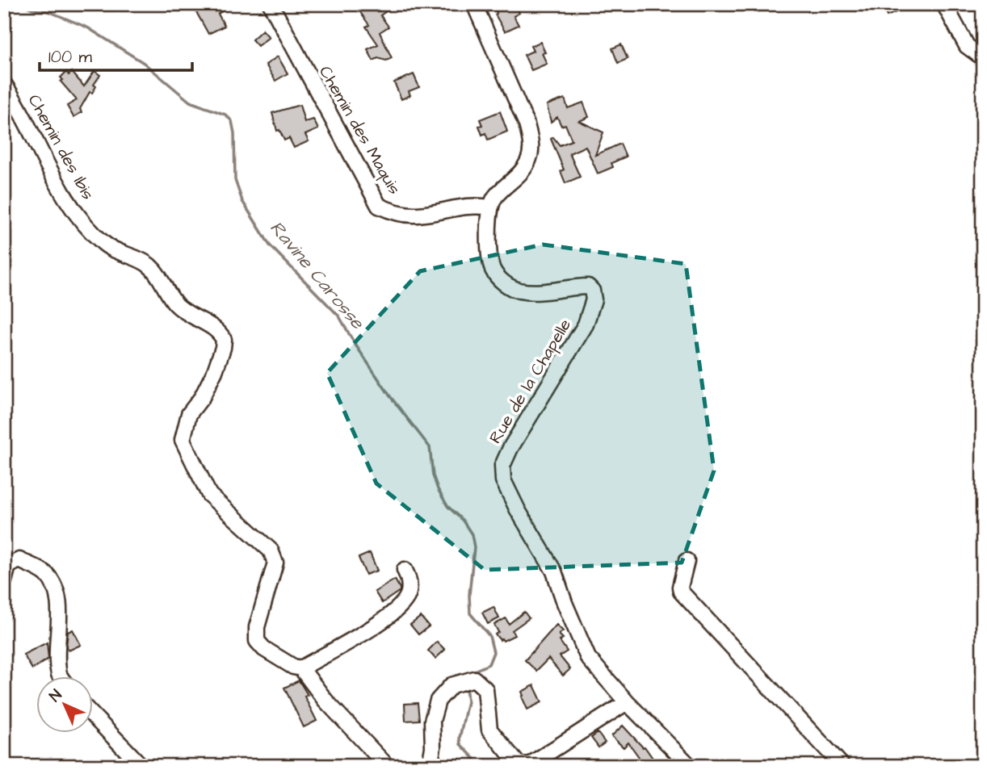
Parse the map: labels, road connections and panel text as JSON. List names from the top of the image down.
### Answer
{
  "streets": {
    "street": ["Chemin des Maquis", "Chemin des Ibis", "Rue de la Chapelle"]
  },
  "crossings": [
    ["Chemin des Maquis", "Rue de la Chapelle"]
  ],
  "water": ["Ravine Carosse"],
  "scale_bar": "100 m",
  "north": "top left"
}
